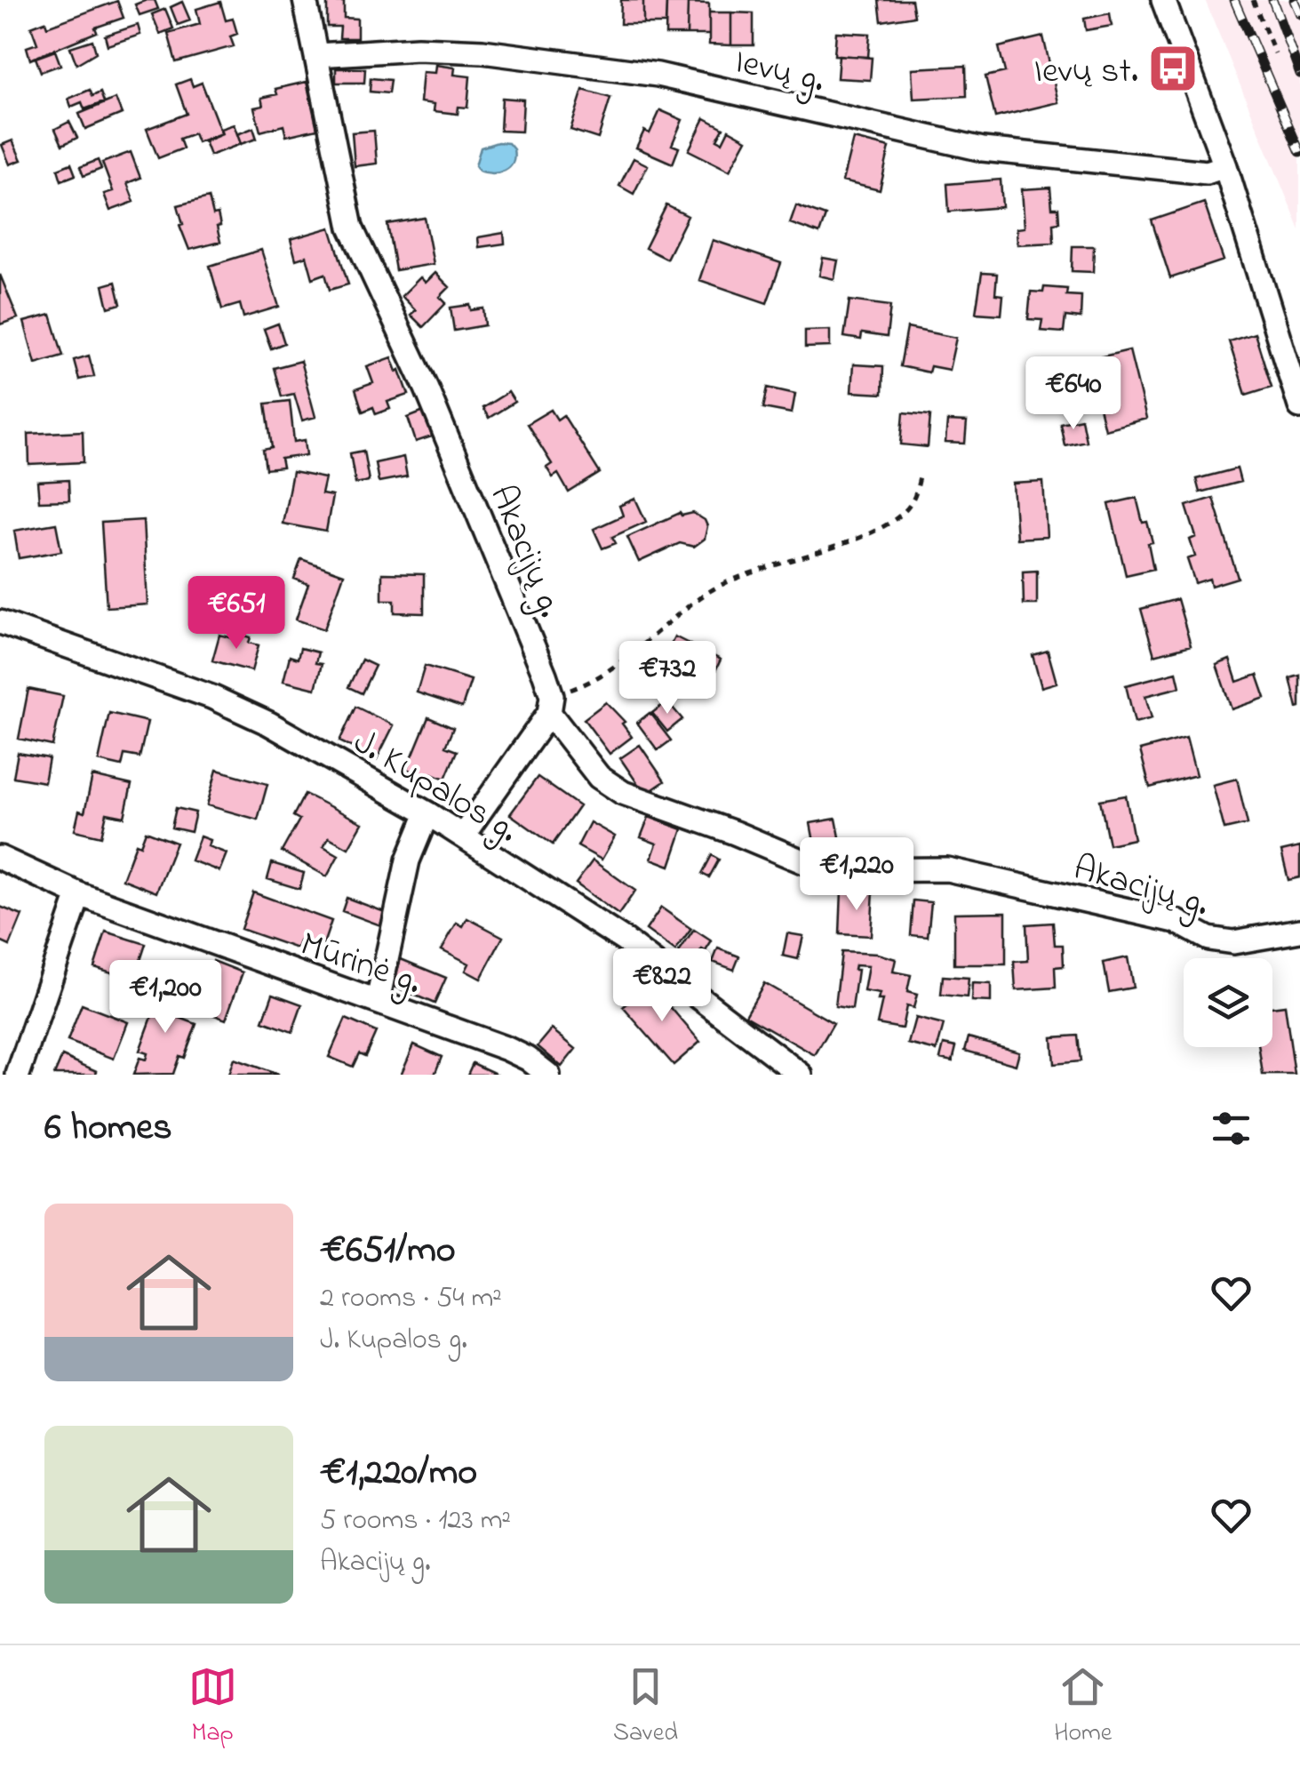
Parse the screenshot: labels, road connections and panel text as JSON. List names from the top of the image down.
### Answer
{
  "streets": {
    "street": [
      "Ievų g.",
      "Akacijų g.",
      "J. Kupalos g.",
      "Mūrinė g."
    ]
  },
  "crossings": [
    ["Ievų g.", "Akacijų g."]
  ],
  "places": {
    "bus stop": ["Ievų st."]
  },
  "page": {
    "price": [
      "€640",
      "€651",
      "€732",
      "€1,220",
      "€822",
      "€1,200"
    ],
    "heading": "6 homes",
    "list": [
      {
        "name": "€651/mo",
        "note": "2 rooms · 54 m² · J. Kupalos g."
      },
      {
        "name": "€1,220/mo",
        "note": "5 rooms · 123 m² · Akacijų g."
      }
    ],
    "tabs": ["Map", "Saved", "Home"]
  }
}
